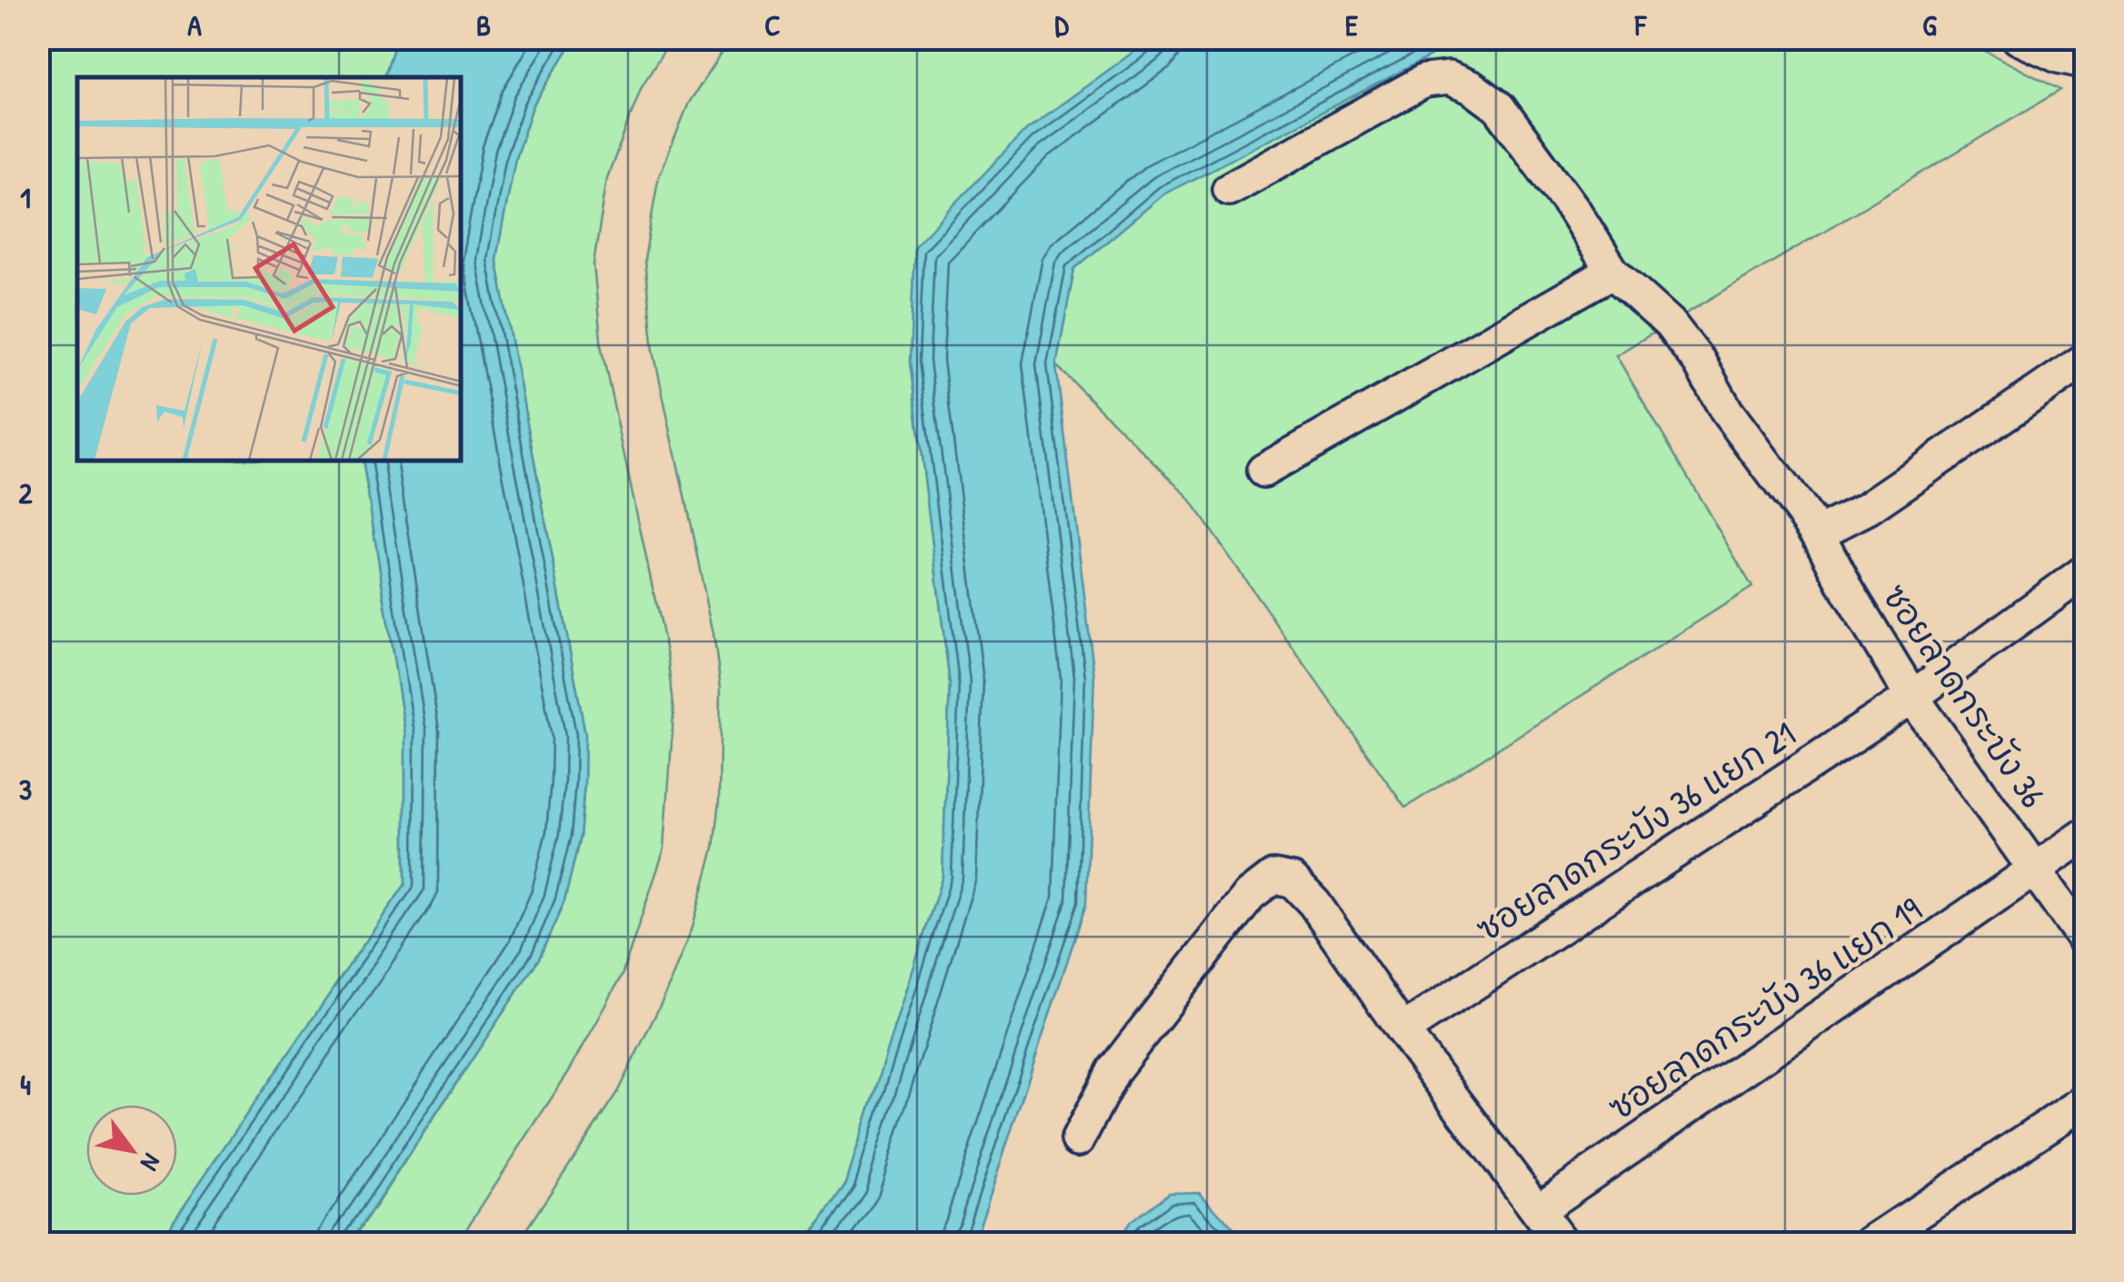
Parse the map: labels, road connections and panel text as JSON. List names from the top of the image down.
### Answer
{
  "streets": {
    "street": ["ซอยลาดกระบัง 36", "ซอยลาดกระบัง 36 แยก 21", "ซอยลาดกระบัง 36 แยก 19"]
  },
  "crossings": [
    ["ซอยลาดกระบัง 36", "ซอยลาดกระบัง 36 แยก 21"],
    ["ซอยลาดกระบัง 36", "ซอยลาดกระบัง 36 แยก 19"]
  ],
  "north": "bottom right",
  "grid": {
    "columns": [
      "A",
      "B",
      "C",
      "D",
      "E",
      "F",
      "G"
    ],
    "rows": [
      "1",
      "2",
      "3",
      "4"
    ]
  }
}
